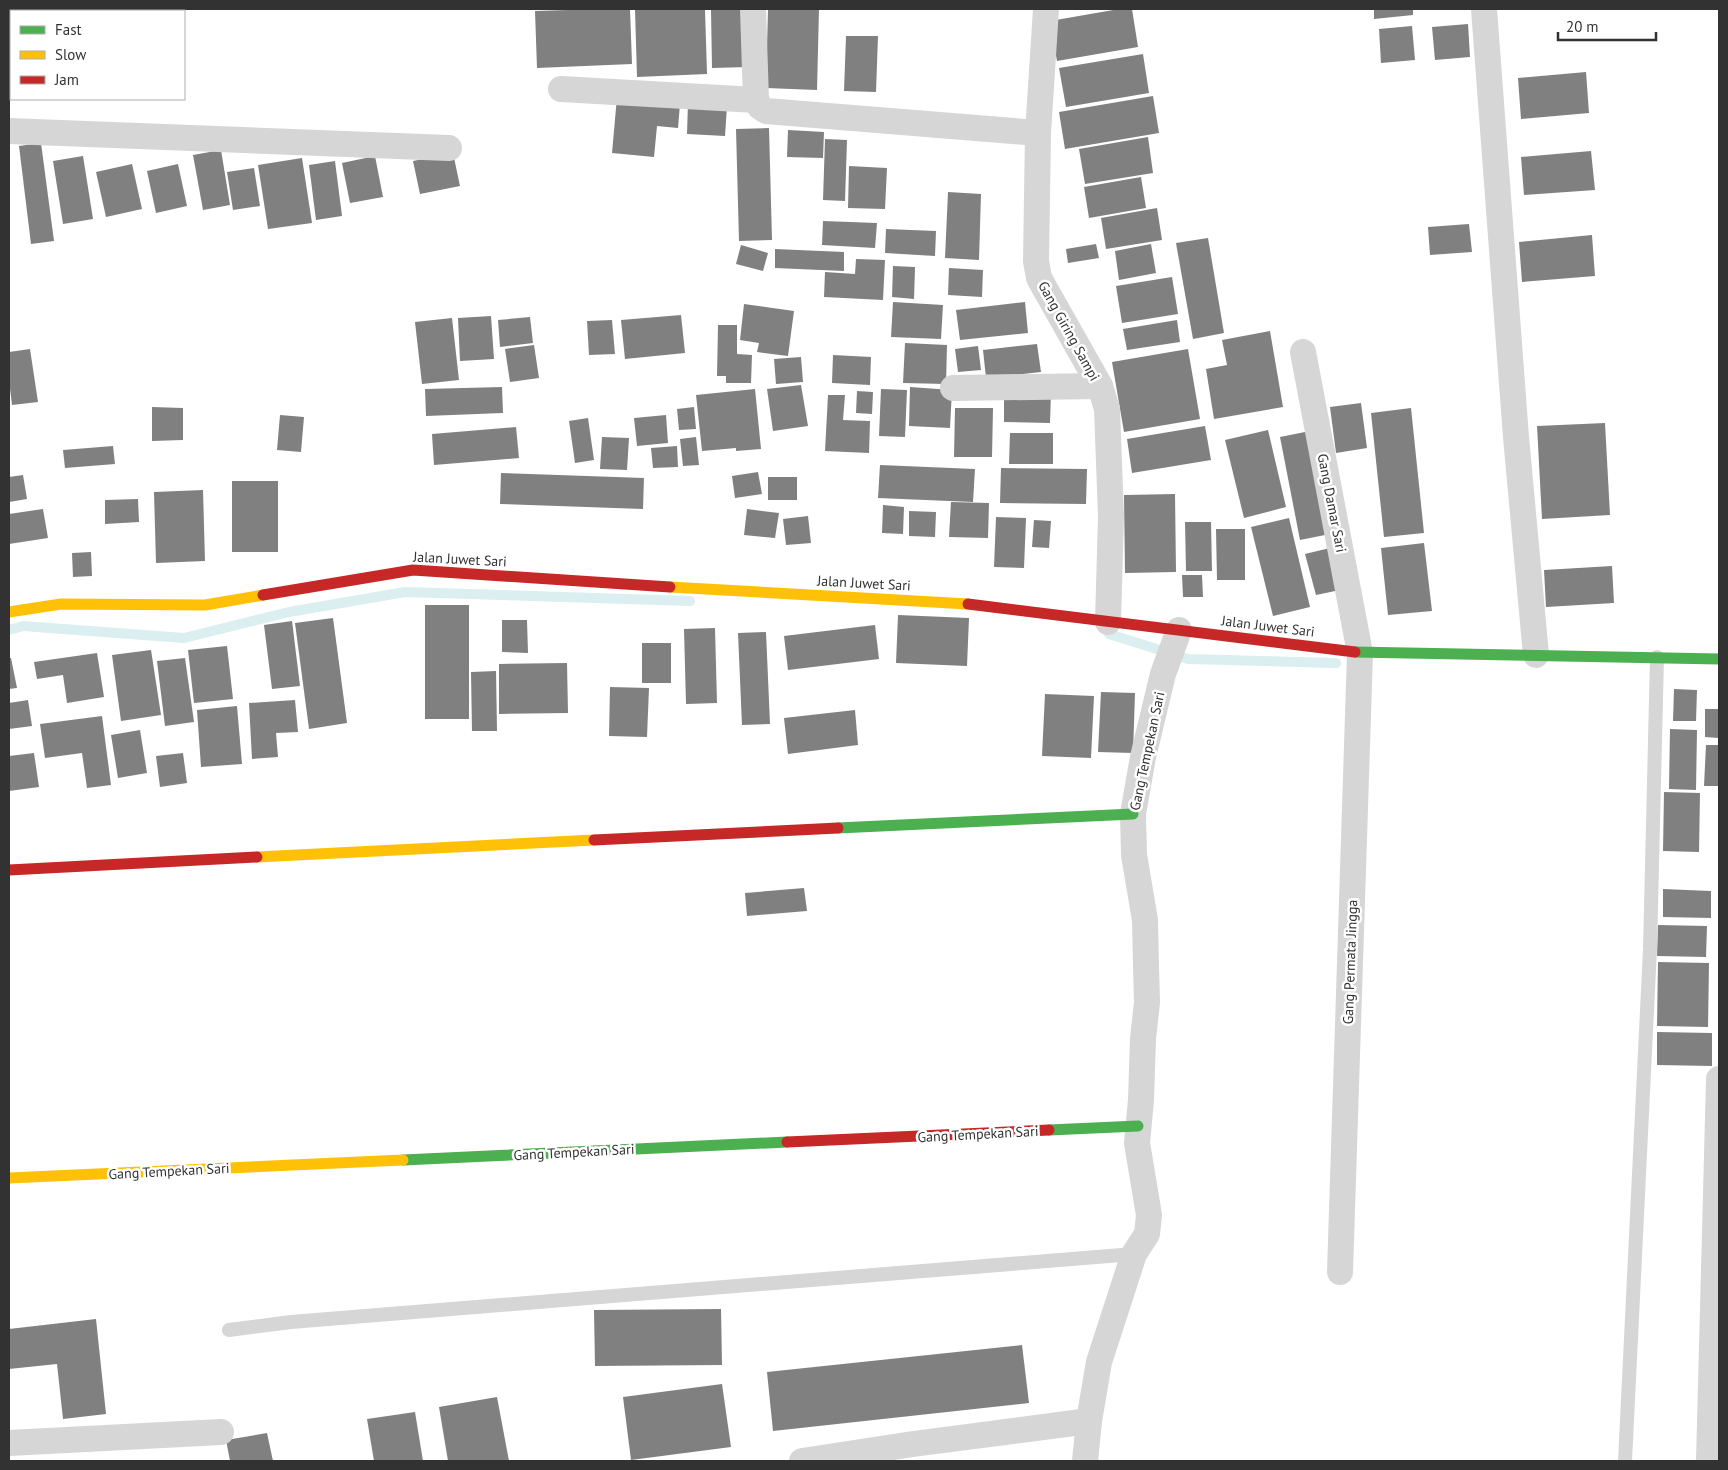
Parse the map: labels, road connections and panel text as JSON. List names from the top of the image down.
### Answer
{
  "streets": {
    "street": [
      "Gang Giring Sampi",
      "Gang Damar Sari",
      "Jalan Juwet Sari",
      "Gang Tempekan Sari",
      "Gang Permata Jingga"
    ]
  },
  "crossings": [
    ["Gang Giring Sampi", "Jalan Juwet Sari"],
    ["Gang Damar Sari", "Jalan Juwet Sari"],
    ["Gang Damar Sari", "Gang Permata Jingga"],
    ["Jalan Juwet Sari", "Gang Tempekan Sari"],
    ["Jalan Juwet Sari", "Gang Permata Jingga"]
  ],
  "legend": ["Fast", "Slow", "Jam"],
  "scale_bar": "20 m"
}
